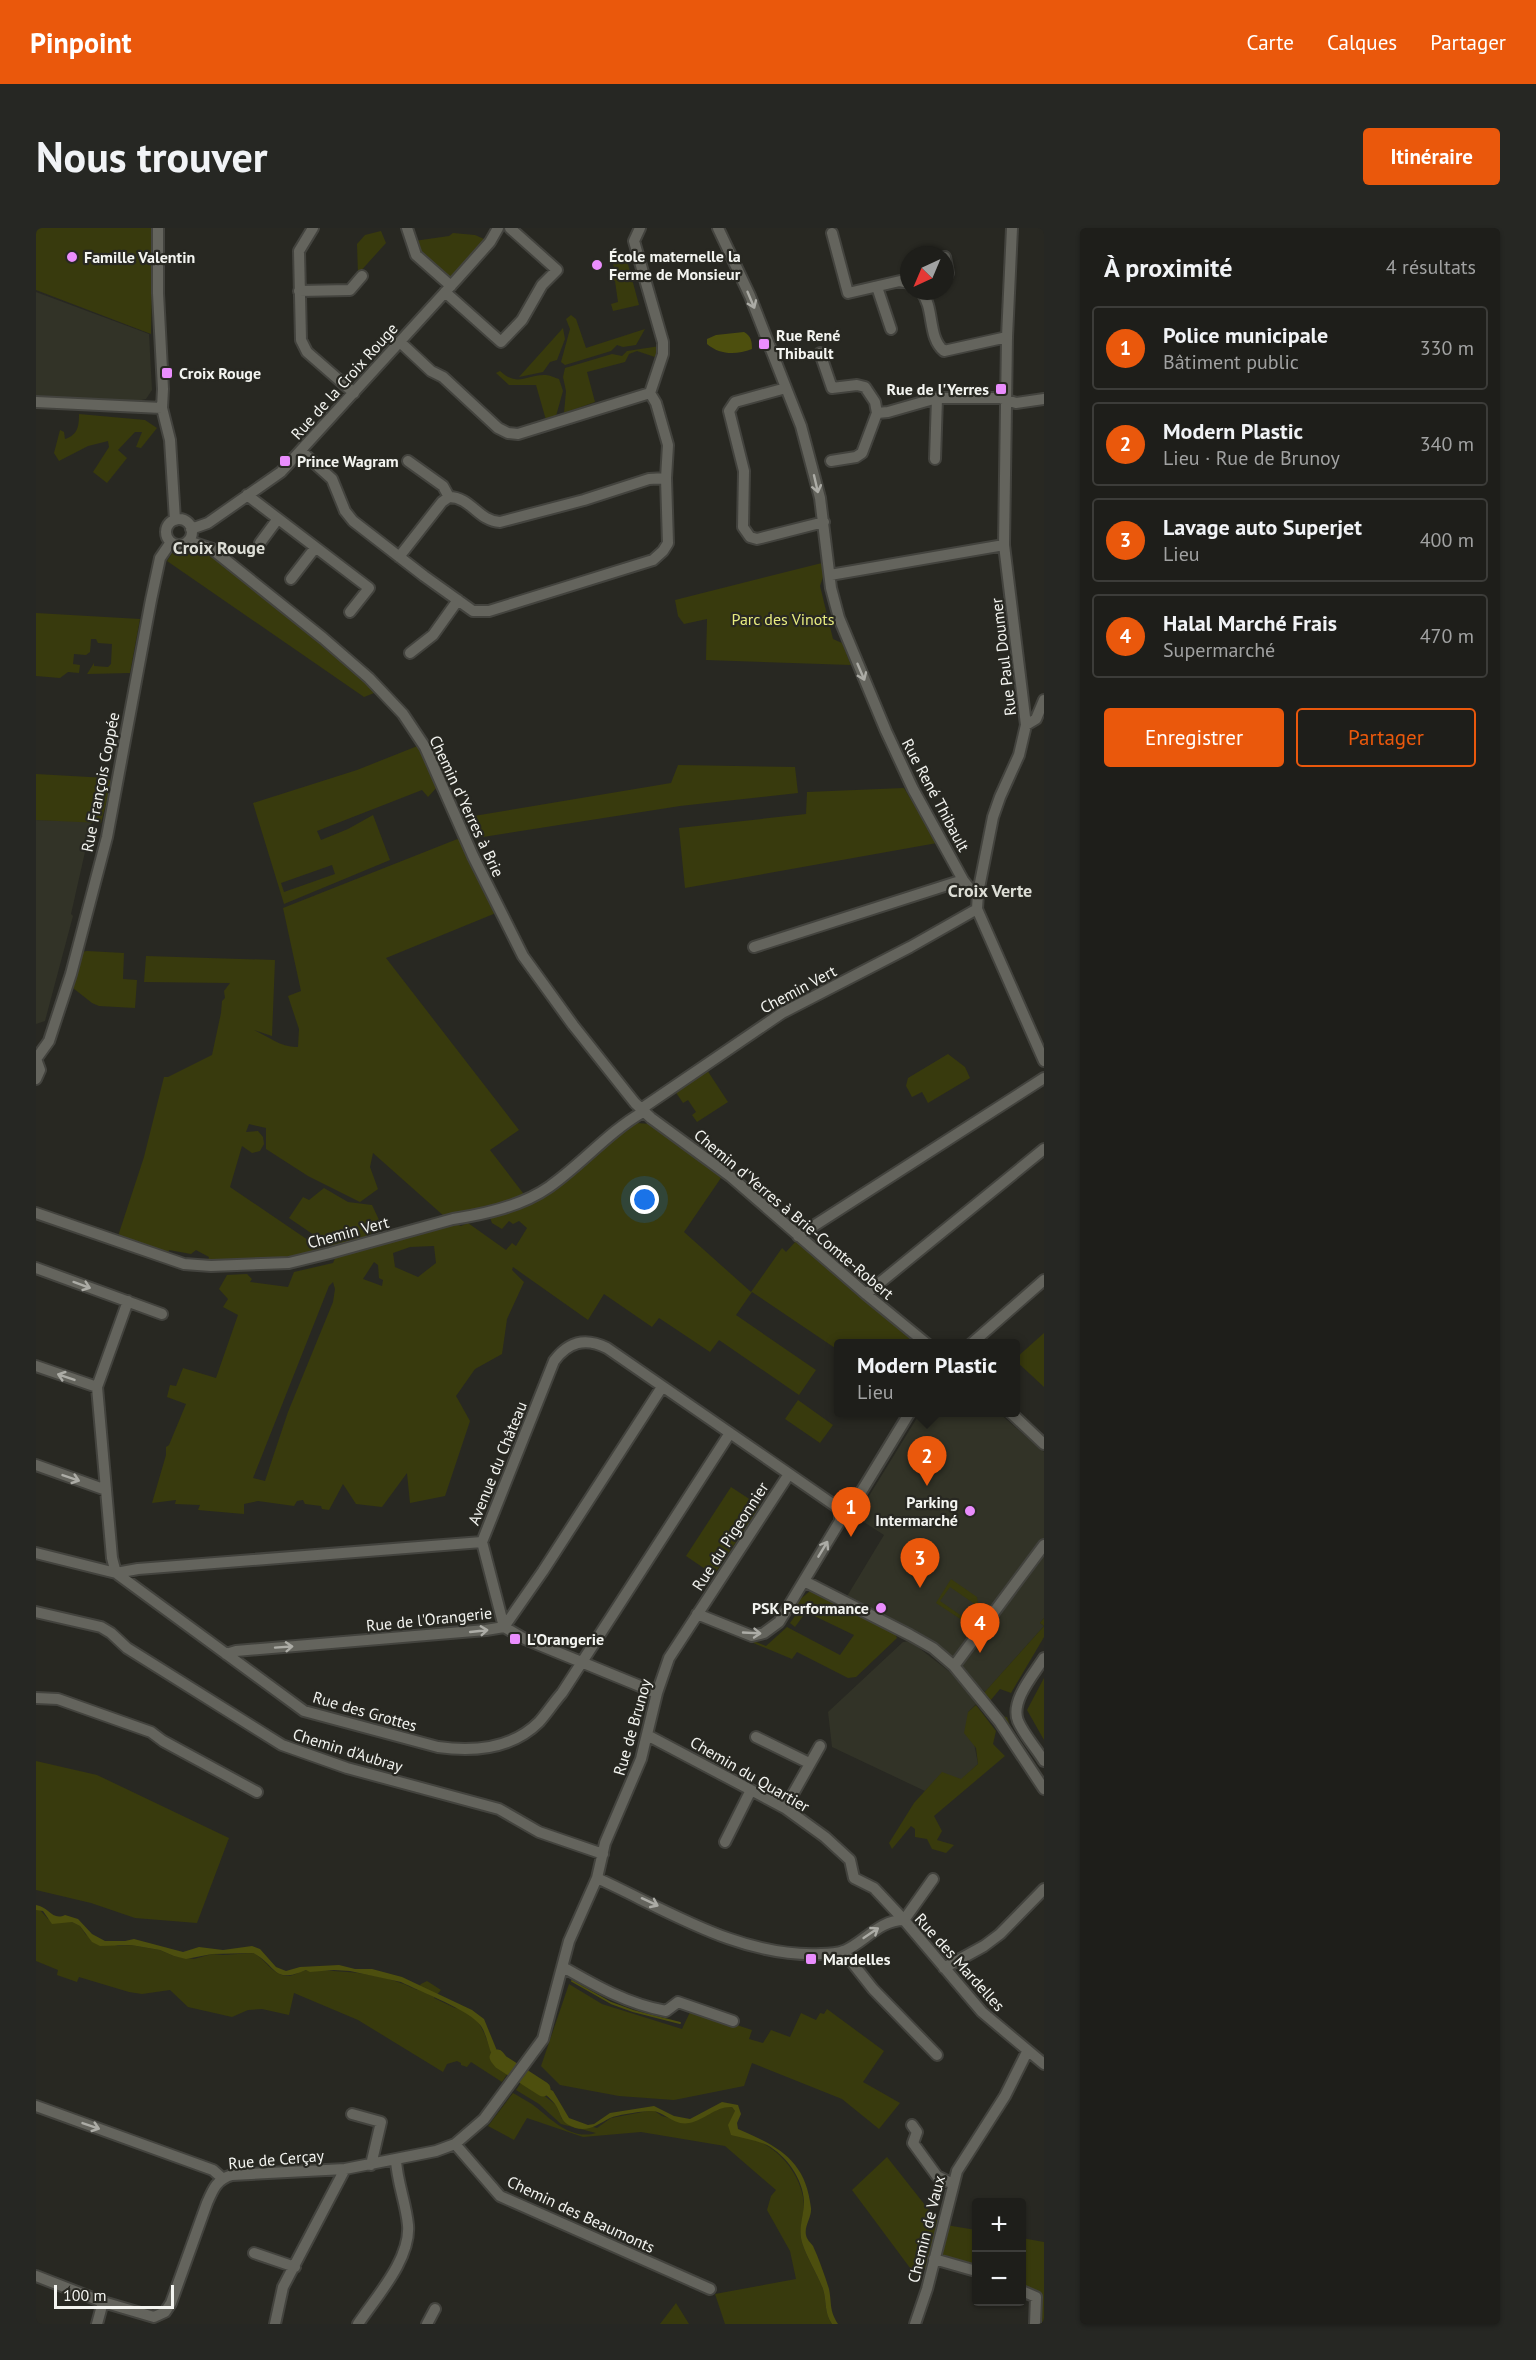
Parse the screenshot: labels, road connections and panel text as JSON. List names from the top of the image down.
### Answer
{
  "streets": {
    "street": [
      "Rue de la Croix Rouge",
      "Rue Paul Doumer",
      "Rue François Coppée",
      "Rue René Thibault",
      "Chemin d'Yerres à Brie",
      "Chemin Vert",
      "Chemin d'Yerres à Brie-Comte-Robert",
      "Avenue du Château",
      "Rue du Pigeonnier",
      "Rue de l'Orangerie",
      "Rue des Grottes",
      "Rue de Brunoy",
      "Chemin d'Aubray",
      "Chemin du Quartier",
      "Rue des Mardelles",
      "Rue de Cerçay",
      "Chemin des Beaumonts",
      "Chemin de Vaux"
    ]
  },
  "crossings": [
    ["Rue de la Croix Rouge", "Rue François Coppée"],
    ["Rue de la Croix Rouge", "Chemin d'Yerres à Brie"],
    ["Rue Paul Doumer", "Rue René Thibault"],
    ["Rue Paul Doumer", "Chemin Vert"],
    ["Rue François Coppée", "Chemin d'Yerres à Brie"],
    ["Chemin d'Yerres à Brie", "Chemin Vert"],
    ["Chemin d'Yerres à Brie", "Chemin d'Yerres à Brie-Comte-Robert"],
    ["Chemin Vert", "Chemin d'Yerres à Brie-Comte-Robert"],
    ["Avenue du Château", "Rue du Pigeonnier"],
    ["Avenue du Château", "Rue des Grottes"],
    ["Rue du Pigeonnier", "Rue de Brunoy"],
    ["Rue de l'Orangerie", "Rue des Grottes"],
    ["Rue de l'Orangerie", "Rue de Brunoy"],
    ["Rue de Brunoy", "Chemin d'Aubray"],
    ["Rue de Brunoy", "Chemin du Quartier"],
    ["Rue de Brunoy", "Rue des Mardelles"],
    ["Rue de Brunoy", "Rue de Cerçay"],
    ["Chemin du Quartier", "Rue des Mardelles"],
    ["Rue des Mardelles", "Chemin de Vaux"],
    ["Rue de Cerçay", "Chemin des Beaumonts"]
  ],
  "one_way": ["Rue René Thibault", "Rue de l'Orangerie", "Rue des Mardelles"],
  "districts": ["Croix Rouge", "Croix Verte"],
  "parks": ["Parc des Vinots"],
  "places": {
    "other": [
      "Famille Valentin",
      "École maternelle la Ferme de Monsieur",
      "Parking Intermarché",
      "PSK Performance"
    ],
    "transit": [
      "Rue René Thibault",
      "Croix Rouge",
      "Rue de l'Yerres",
      "Prince Wagram",
      "L'Orangerie",
      "Mardelles"
    ]
  },
  "scale_bar": "100 m",
  "north": "bottom left",
  "page": {
    "header": "Pinpoint",
    "nav": ["Carte", "Calques", "Partager"],
    "buttons": [
      "Itinéraire",
      ["Enregistrer", "Partager"]
    ],
    "title": "Nous trouver",
    "heading": ["À proximité", "4 résultats"],
    "list": [
      {
        "mark": "1",
        "name": "Police municipale",
        "note": "Bâtiment public",
        "value": "330 m"
      },
      {
        "mark": "2",
        "name": "Modern Plastic",
        "note": "Lieu · Rue de Brunoy",
        "value": "340 m"
      },
      {
        "mark": "3",
        "name": "Lavage auto Superjet",
        "note": "Lieu",
        "value": "400 m"
      },
      {
        "mark": "4",
        "name": "Halal Marché Frais",
        "note": "Supermarché",
        "value": "470 m"
      }
    ],
    "popup": ["Modern Plastic", "Lieu"],
    "pins": [
      "2",
      "1",
      "3",
      "4"
    ],
    "map_buttons": ["+", "−"],
    "scale": "100 m"
  }
}
